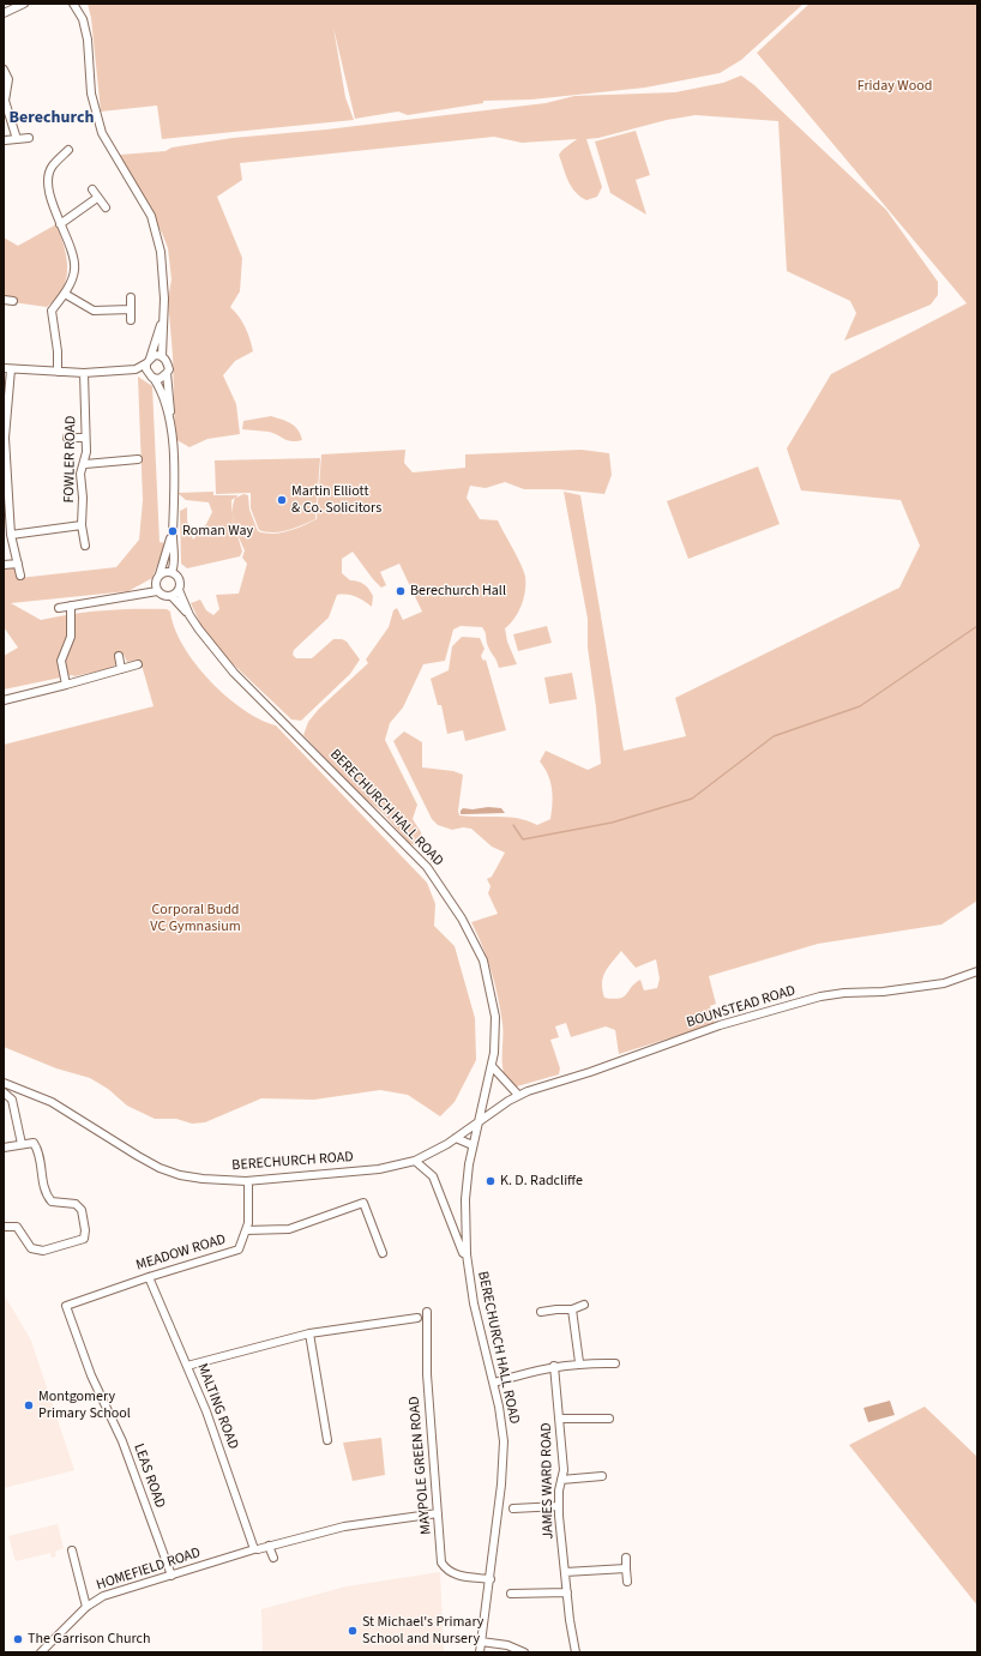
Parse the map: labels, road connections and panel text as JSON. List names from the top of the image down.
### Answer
{
  "streets": {
    "street": [
      "FOWLER ROAD",
      "BERECHURCH HALL ROAD",
      "BOUNSTEAD ROAD",
      "BERECHURCH ROAD",
      "MEADOW ROAD",
      "MALTING ROAD",
      "MAYPOLE GREEN ROAD",
      "LEAS ROAD",
      "JAMES WARD ROAD",
      "HOMEFIELD ROAD"
    ]
  },
  "crossings": [
    ["BERECHURCH HALL ROAD", "BOUNSTEAD ROAD"],
    ["BERECHURCH HALL ROAD", "BERECHURCH ROAD"],
    ["BERECHURCH HALL ROAD", "MAYPOLE GREEN ROAD"],
    ["BOUNSTEAD ROAD", "BERECHURCH ROAD"],
    ["BERECHURCH ROAD", "MEADOW ROAD"],
    ["MEADOW ROAD", "MALTING ROAD"],
    ["MEADOW ROAD", "LEAS ROAD"],
    ["MALTING ROAD", "HOMEFIELD ROAD"],
    ["MAYPOLE GREEN ROAD", "HOMEFIELD ROAD"],
    ["LEAS ROAD", "HOMEFIELD ROAD"]
  ],
  "districts": ["Berechurch"],
  "parks": ["Friday Wood", "Corporal Budd VC Gymnasium"],
  "places": [
    "Martin Elliott & Co. Solicitors",
    "Roman Way",
    "Berechurch Hall",
    "K. D. Radcliffe",
    "Montgomery Primary School",
    "St Michael's Primary School and Nursery",
    "The Garrison Church"
  ]
}
